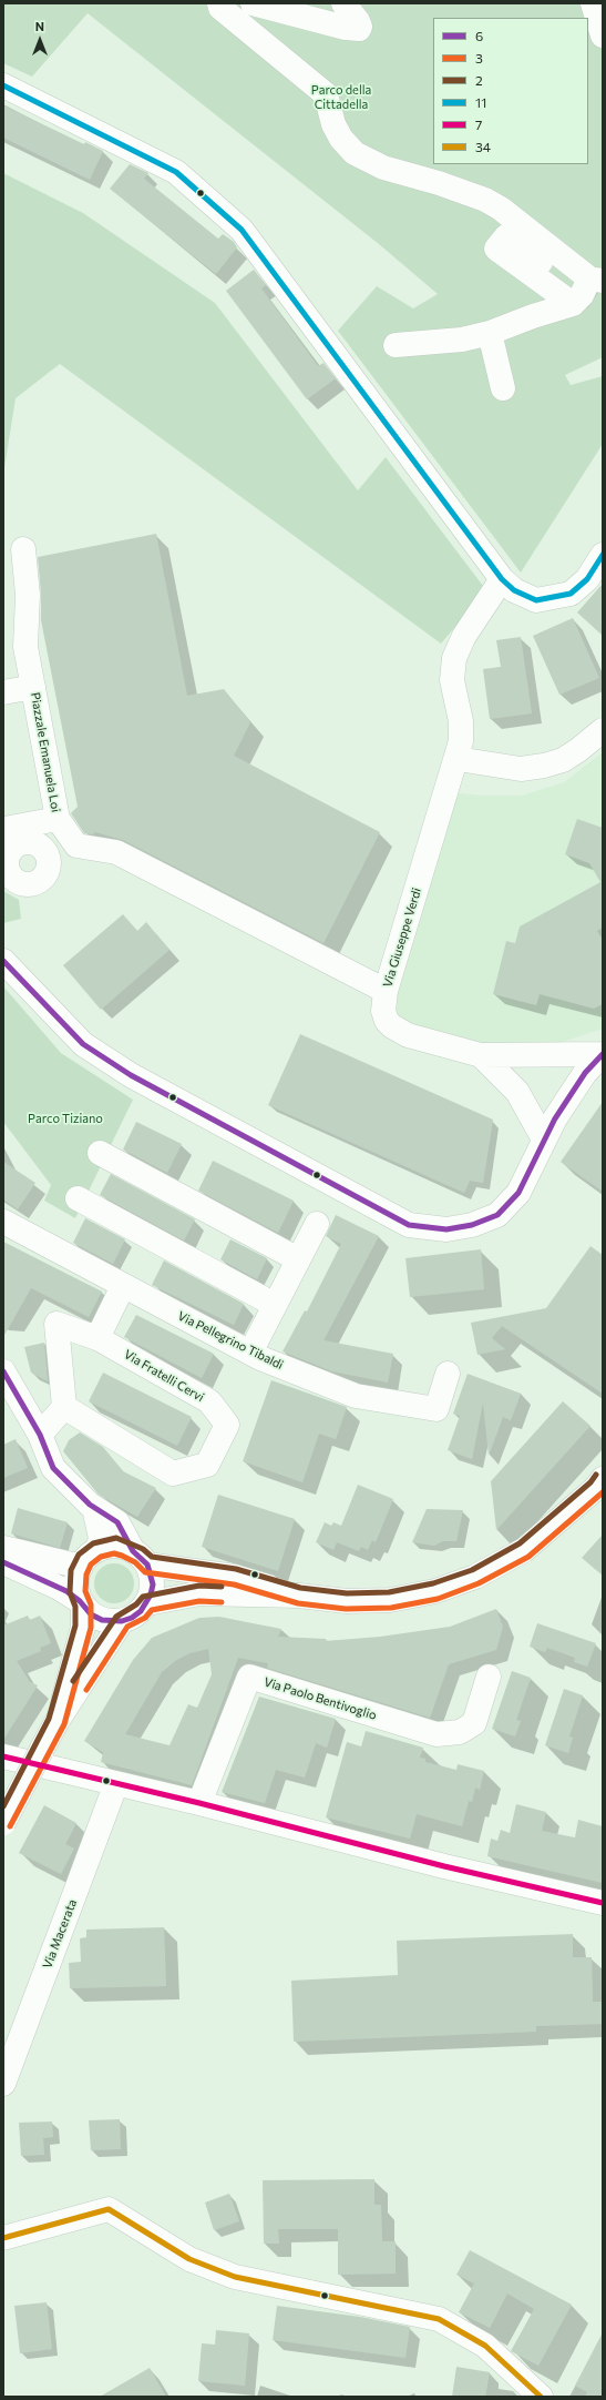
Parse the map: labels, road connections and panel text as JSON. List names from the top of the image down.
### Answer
{
  "streets": {
    "street": [
      "Piazzale Emanuela Loi",
      "Via Giuseppe Verdi",
      "Via Pellegrino Tibaldi",
      "Via Fratelli Cervi",
      "Via Paolo Bentivoglio",
      "Via Macerata"
    ]
  },
  "parks": ["Parco della Cittadella", "Parco Tiziano"],
  "lines": [
    "transit line 11",
    "transit line 6",
    "transit line 2",
    "transit line 3",
    "transit line 7",
    "transit line 34"
  ],
  "legend": [
    "6",
    "3",
    "2",
    "11",
    "7",
    "34"
  ],
  "north": "top"
}
